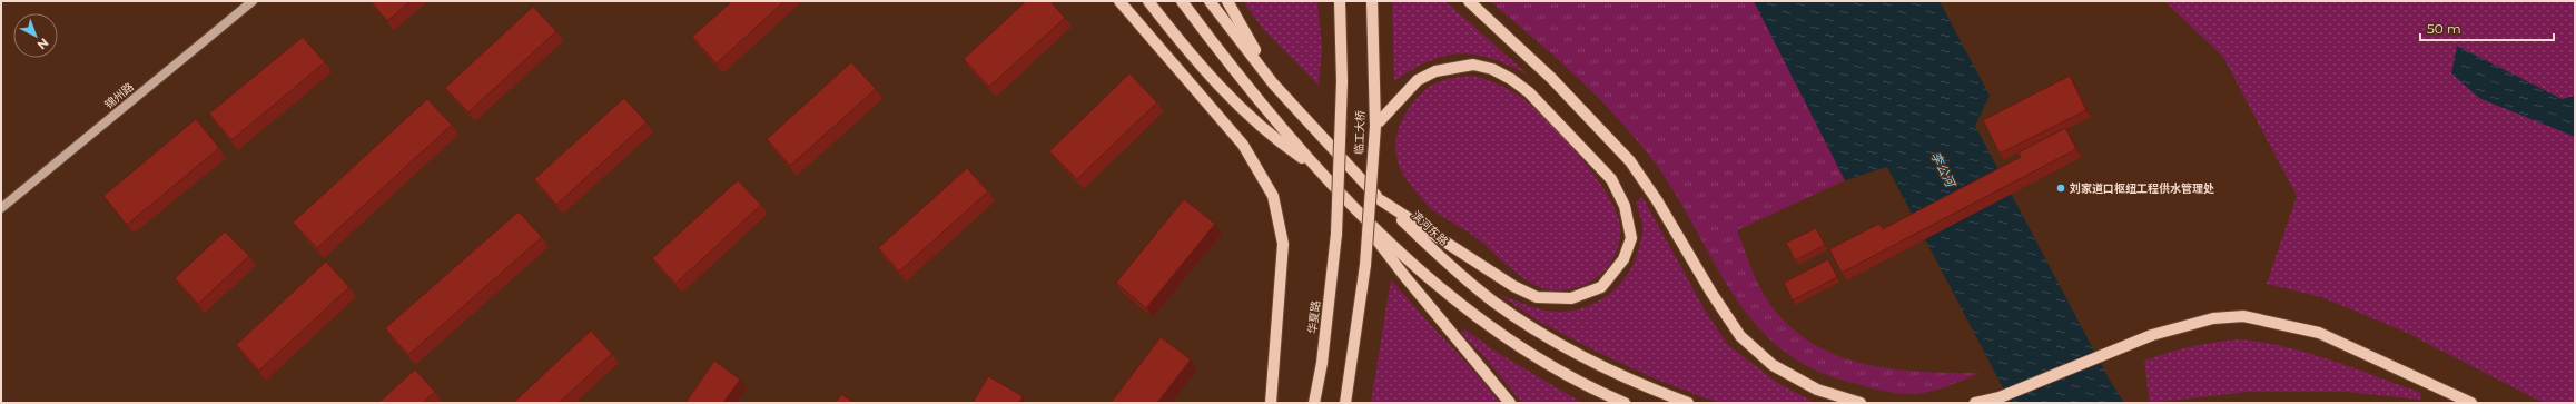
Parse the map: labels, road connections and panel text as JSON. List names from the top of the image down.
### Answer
{
  "streets": {
    "main road": ["临工大桥", "滨河东路", "华夏路"],
    "street": ["锦州路"]
  },
  "crossings": [
    ["临工大桥", "华夏路"]
  ],
  "water": ["李公河"],
  "places": ["刘家道口枢纽工程供水管理处"],
  "scale_bar": "50 m",
  "north": "bottom right"
}
